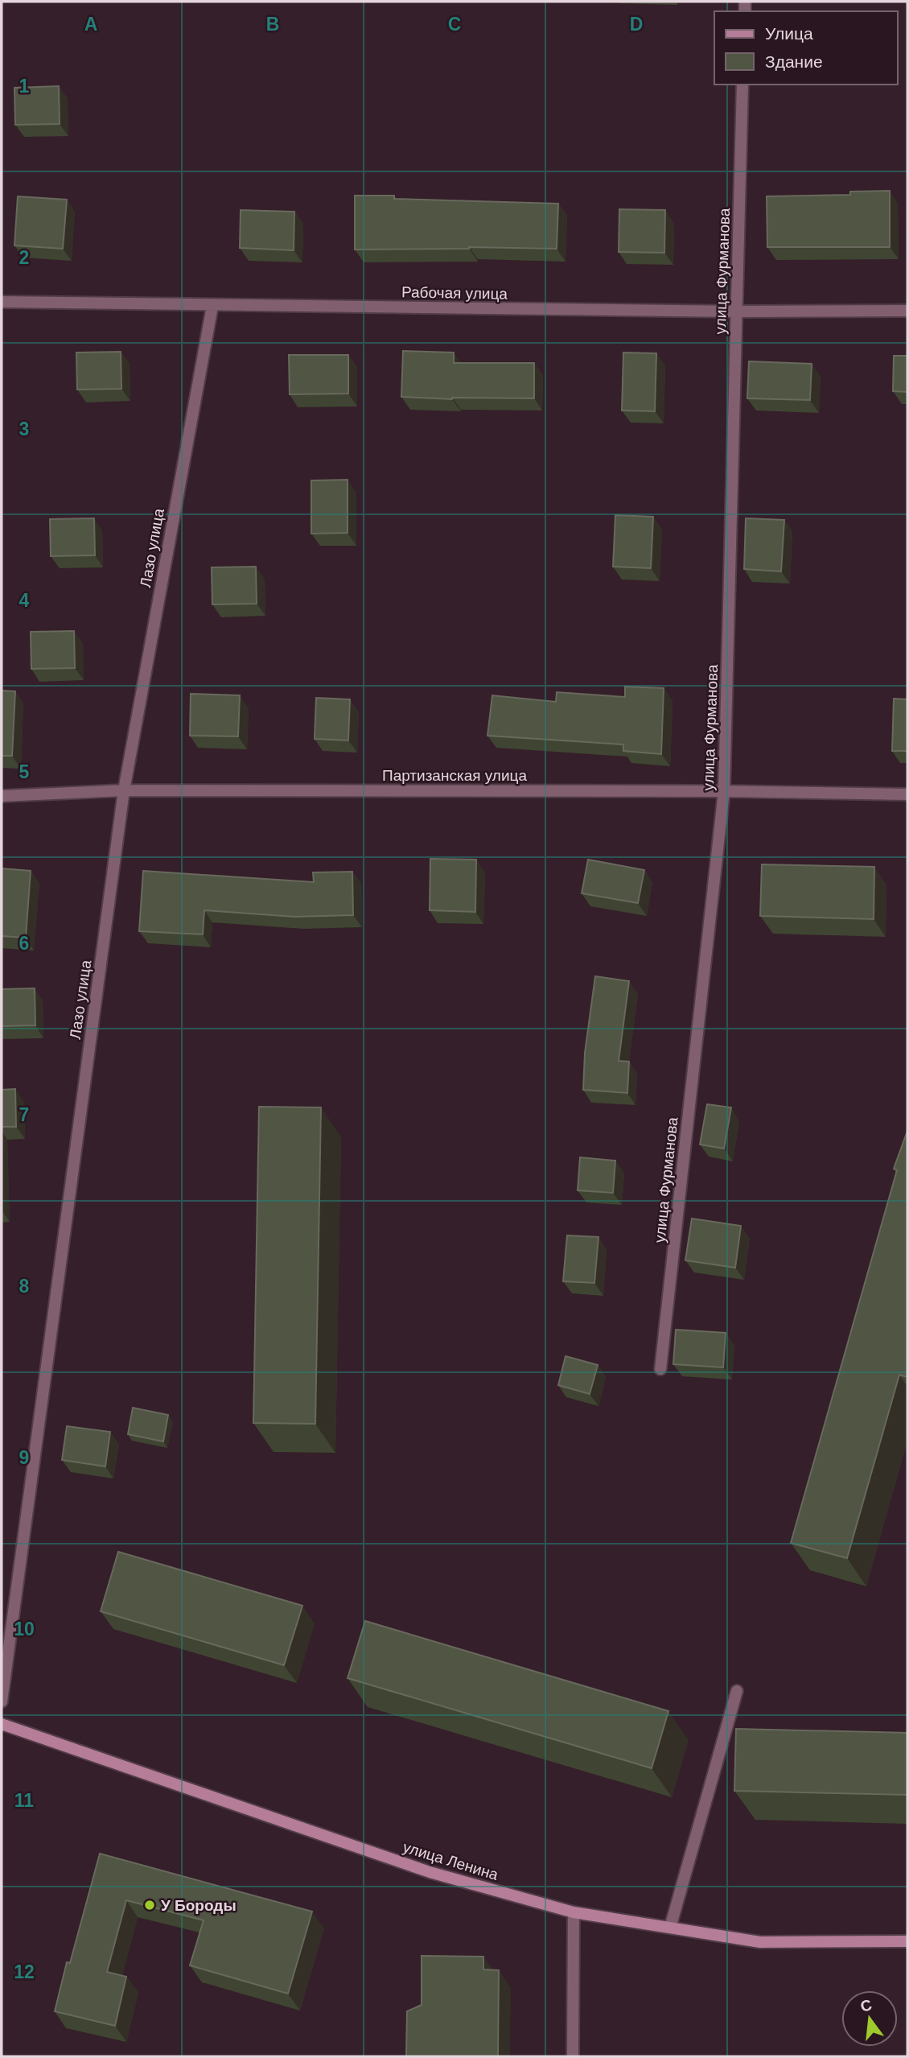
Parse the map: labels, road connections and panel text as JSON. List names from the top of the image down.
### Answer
{
  "streets": {
    "main road": ["улица Ленина"],
    "street": [
      "улица Фурманова",
      "Рабочая улица",
      "Лазо улица",
      "Партизанская улица"
    ]
  },
  "crossings": [
    ["улица Фурманова", "Рабочая улица"],
    ["улица Фурманова", "Партизанская улица"],
    ["Рабочая улица", "Лазо улица"],
    ["Лазо улица", "Партизанская улица"]
  ],
  "places": ["У Бороды"],
  "legend": ["Улица", "Здание"],
  "north": "top",
  "grid": {
    "columns": [
      "A",
      "B",
      "C",
      "D"
    ],
    "rows": [
      "1",
      "2",
      "3",
      "4",
      "5",
      "6",
      "7",
      "8",
      "9",
      "10",
      "11",
      "12"
    ]
  }
}
